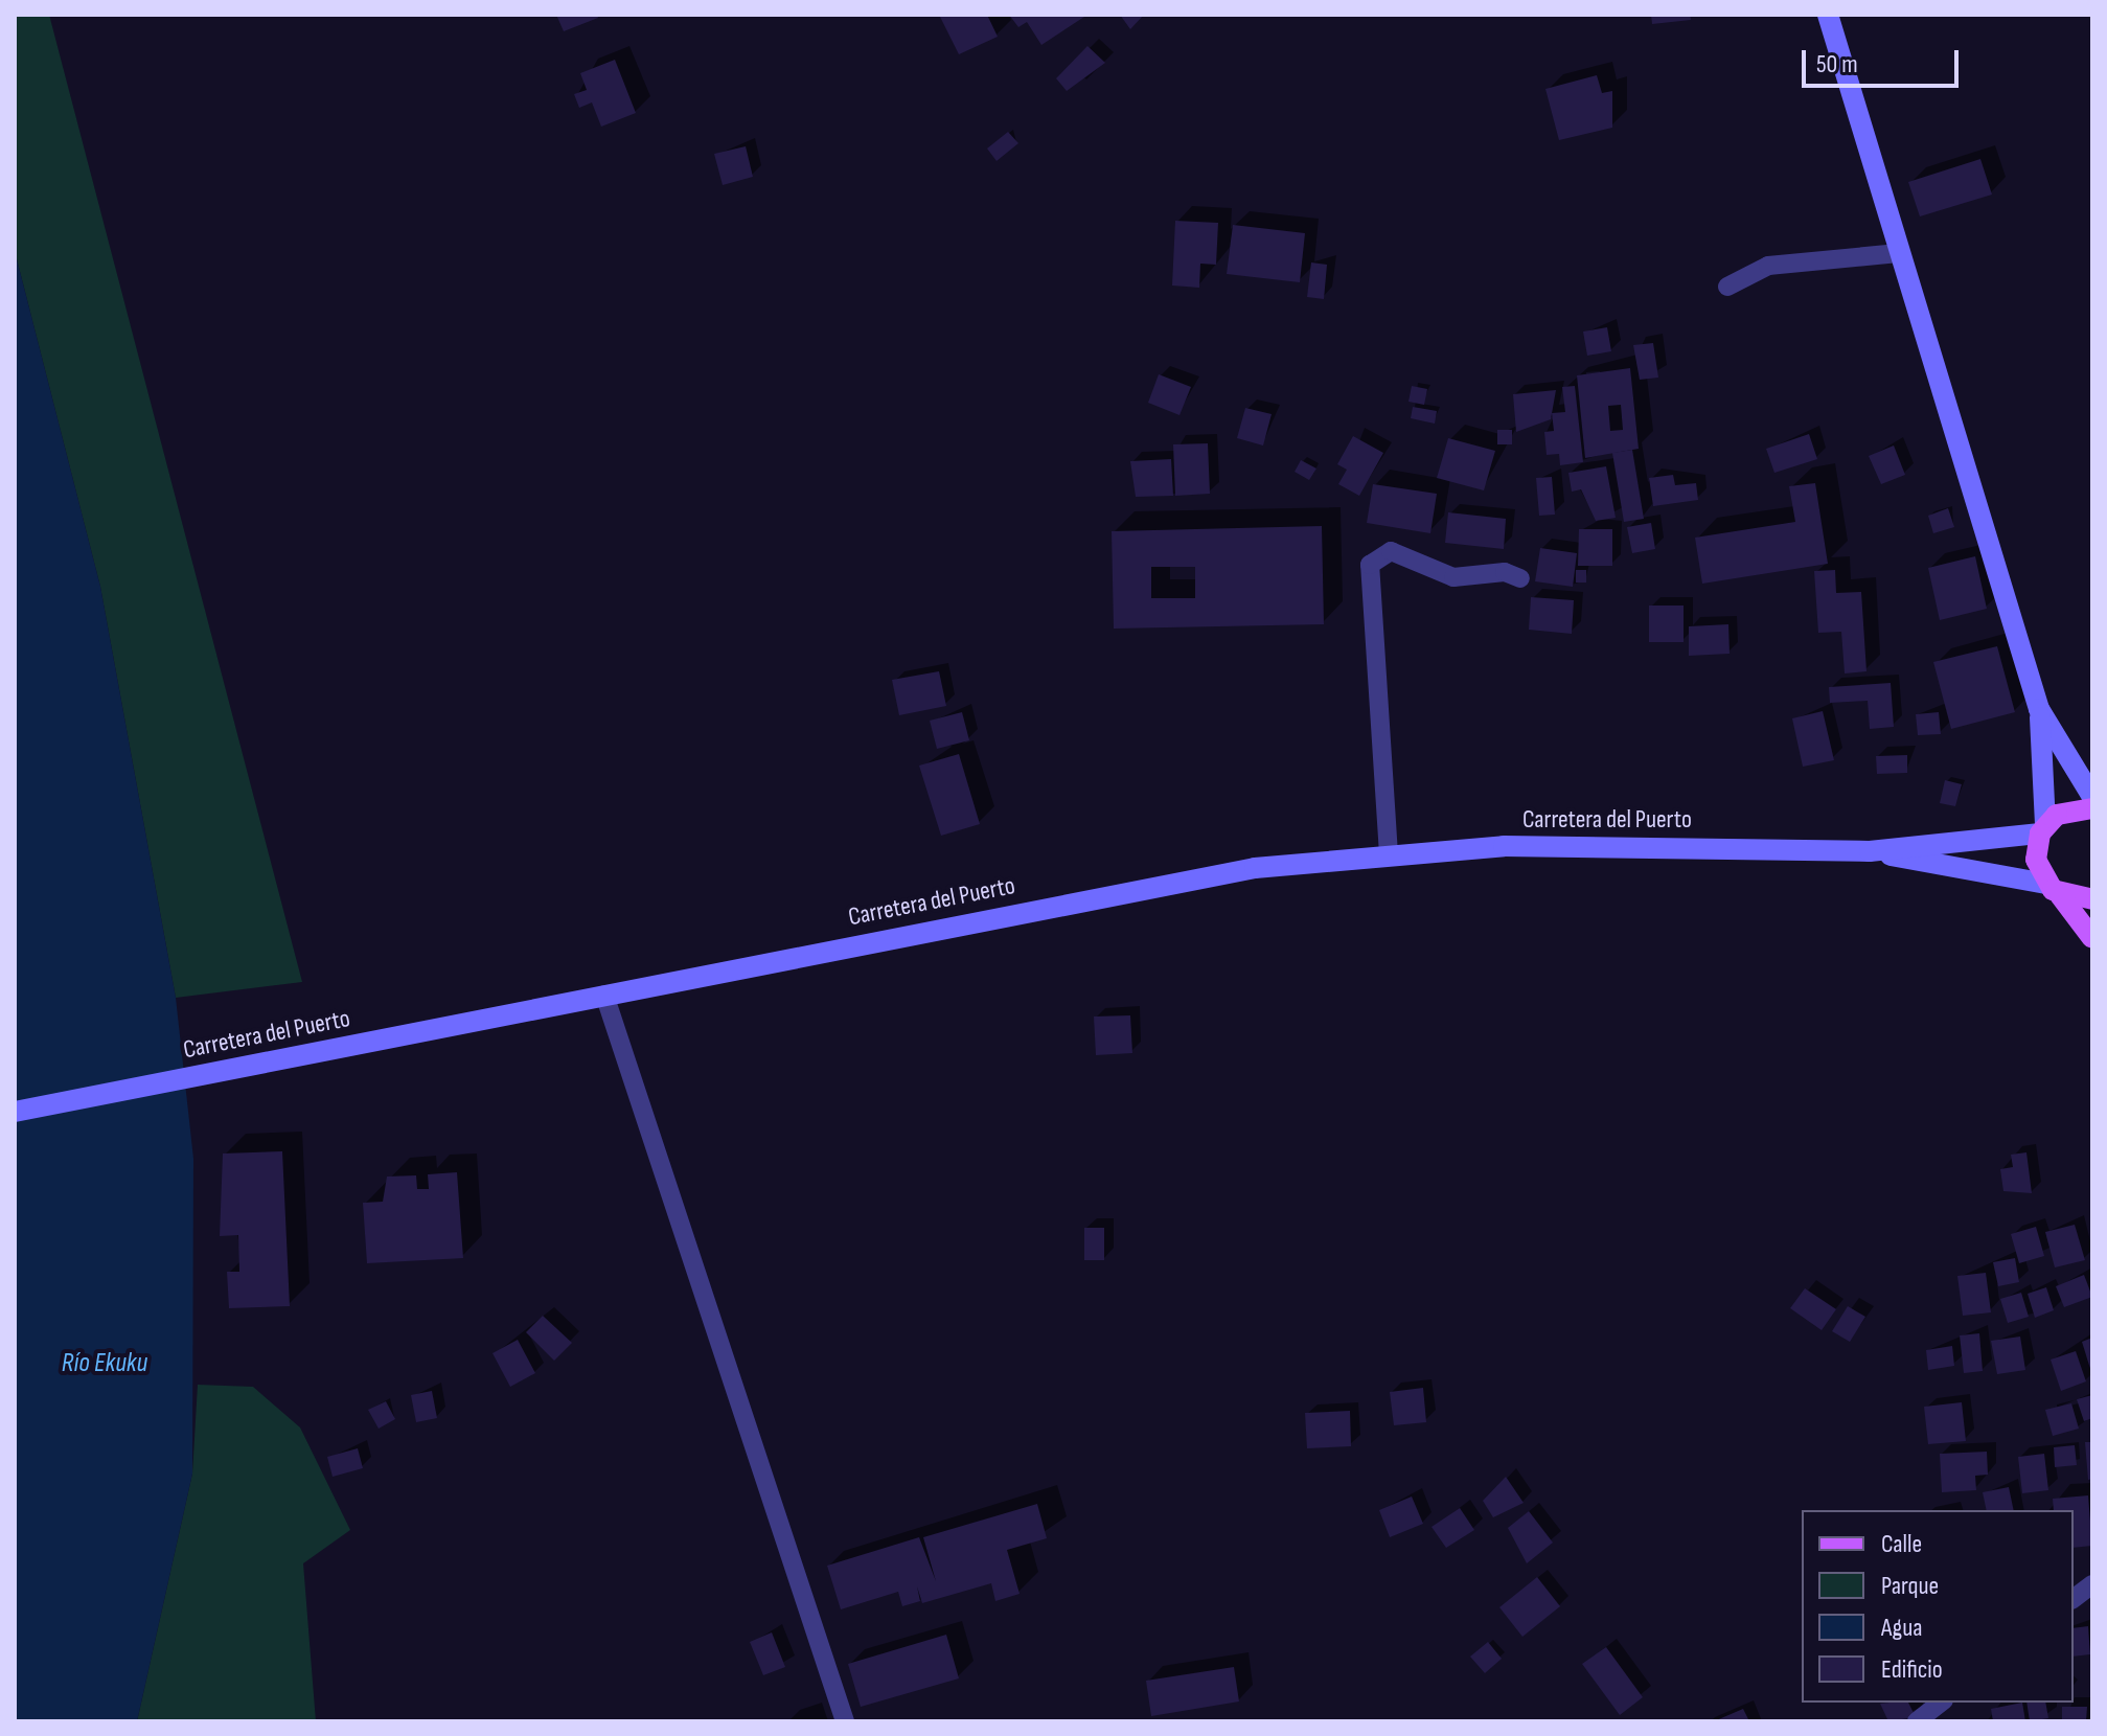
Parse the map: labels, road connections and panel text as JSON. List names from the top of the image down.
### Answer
{
  "streets": {
    "main road": ["Carretera del Puerto"]
  },
  "water": ["Río Ekuku"],
  "legend": [
    "Calle",
    "Parque",
    "Agua",
    "Edificio"
  ],
  "scale_bar": "50 m"
}
